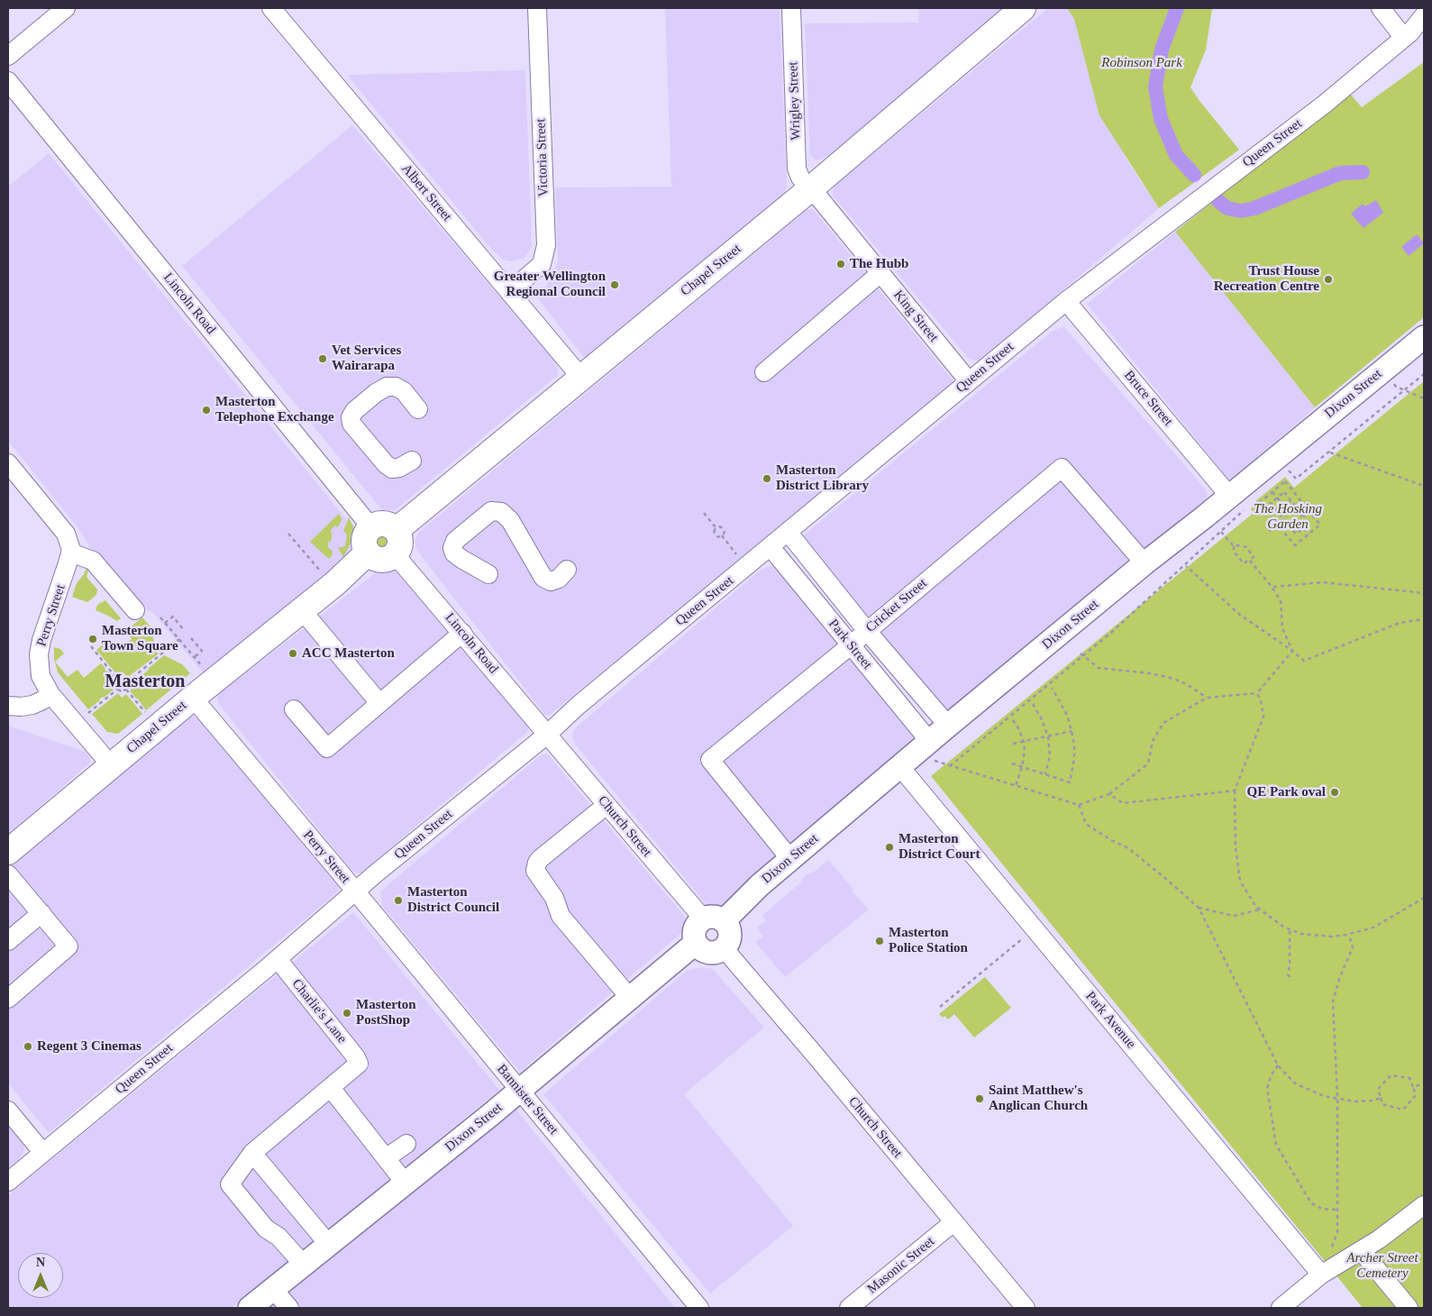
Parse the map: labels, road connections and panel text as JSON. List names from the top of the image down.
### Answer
{
  "streets": {
    "highway": ["Chapel Street"],
    "main road": ["Dixon Street"],
    "street": [
      "Wrigley Street",
      "Queen Street",
      "Victoria Street",
      "Albert Street",
      "Lincoln Road",
      "King Street",
      "Bruce Street",
      "Cricket Street",
      "Perry Street",
      "Park Street",
      "Church Street",
      "Charlie's Lane",
      "Park Avenue",
      "Bannister Street",
      "Masonic Street"
    ]
  },
  "crossings": [
    ["Wrigley Street", "Chapel Street"],
    ["Wrigley Street", "King Street"],
    ["Queen Street", "Lincoln Road"],
    ["Queen Street", "King Street"],
    ["Queen Street", "Bruce Street"],
    ["Queen Street", "Perry Street"],
    ["Queen Street", "Park Street"],
    ["Queen Street", "Church Street"],
    ["Queen Street", "Charlie's Lane"],
    ["Queen Street", "Bannister Street"],
    ["Victoria Street", "Albert Street"],
    ["Albert Street", "Chapel Street"],
    ["Chapel Street", "Lincoln Road"],
    ["Chapel Street", "King Street"],
    ["Chapel Street", "Perry Street"],
    ["Lincoln Road", "Church Street"],
    ["Dixon Street", "Bruce Street"],
    ["Dixon Street", "Cricket Street"],
    ["Dixon Street", "Park Street"],
    ["Dixon Street", "Church Street"],
    ["Dixon Street", "Park Avenue"],
    ["Dixon Street", "Bannister Street"],
    ["Cricket Street", "Park Street"],
    ["Perry Street", "Bannister Street"],
    ["Park Street", "Park Avenue"],
    ["Church Street", "Masonic Street"]
  ],
  "districts": ["Masterton"],
  "parks": ["Robinson Park", "The Hosking Garden", "Archer Street Cemetery"],
  "places": [
    "The Hubb",
    "Trust House Recreation Centre",
    "Greater Wellington Regional Council",
    "Vet Services Wairarapa",
    "Masterton Telephone Exchange",
    "Masterton District Library",
    "Masterton Town Square",
    "ACC Masterton",
    "QE Park oval",
    "Masterton District Court",
    "Masterton District Council",
    "Masterton Police Station",
    "Masterton PostShop",
    "Regent 3 Cinemas",
    "Saint Matthew's Anglican Church"
  ],
  "north": "top"
}
